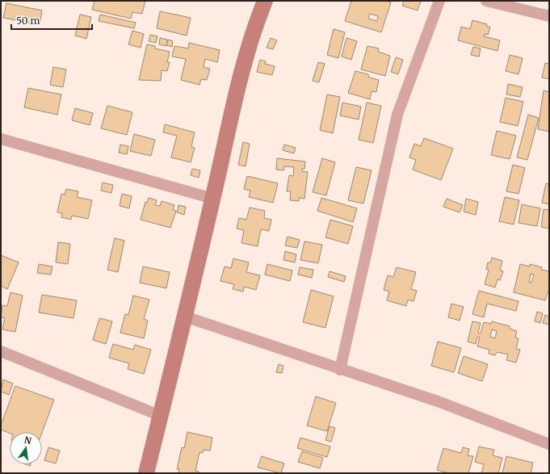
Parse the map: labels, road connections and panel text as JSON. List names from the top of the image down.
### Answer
{
  "scale_bar": "50 m",
  "north": "top"
}
